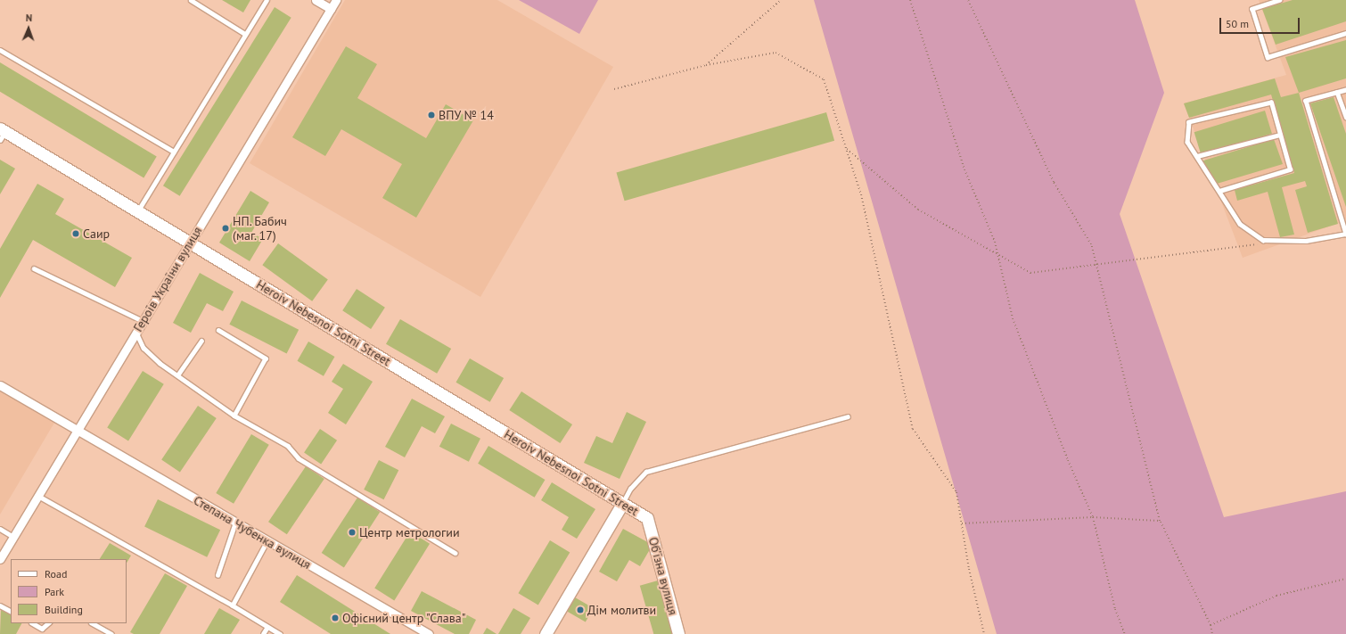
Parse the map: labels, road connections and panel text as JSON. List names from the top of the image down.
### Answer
{
  "streets": {
    "street": [
      "Героїв України вулиця",
      "Heroiv Nebesnoi Sotni Street",
      "Степана Чубенка вулиця",
      "Об’їзна вулиця"
    ]
  },
  "crossings": [
    ["Героїв України вулиця", "Heroiv Nebesnoi Sotni Street"],
    ["Героїв України вулиця", "Степана Чубенка вулиця"],
    ["Heroiv Nebesnoi Sotni Street", "Об’їзна вулиця"]
  ],
  "places": [
    "ВПУ № 14",
    "НП. Бабич (маг. 17)",
    "Саир",
    "Центр метрологии",
    "Дім молитви",
    "Офісний центр \"Слава\""
  ],
  "legend": ["Road", "Park", "Building"],
  "scale_bar": "50 m",
  "north": "top"
}
